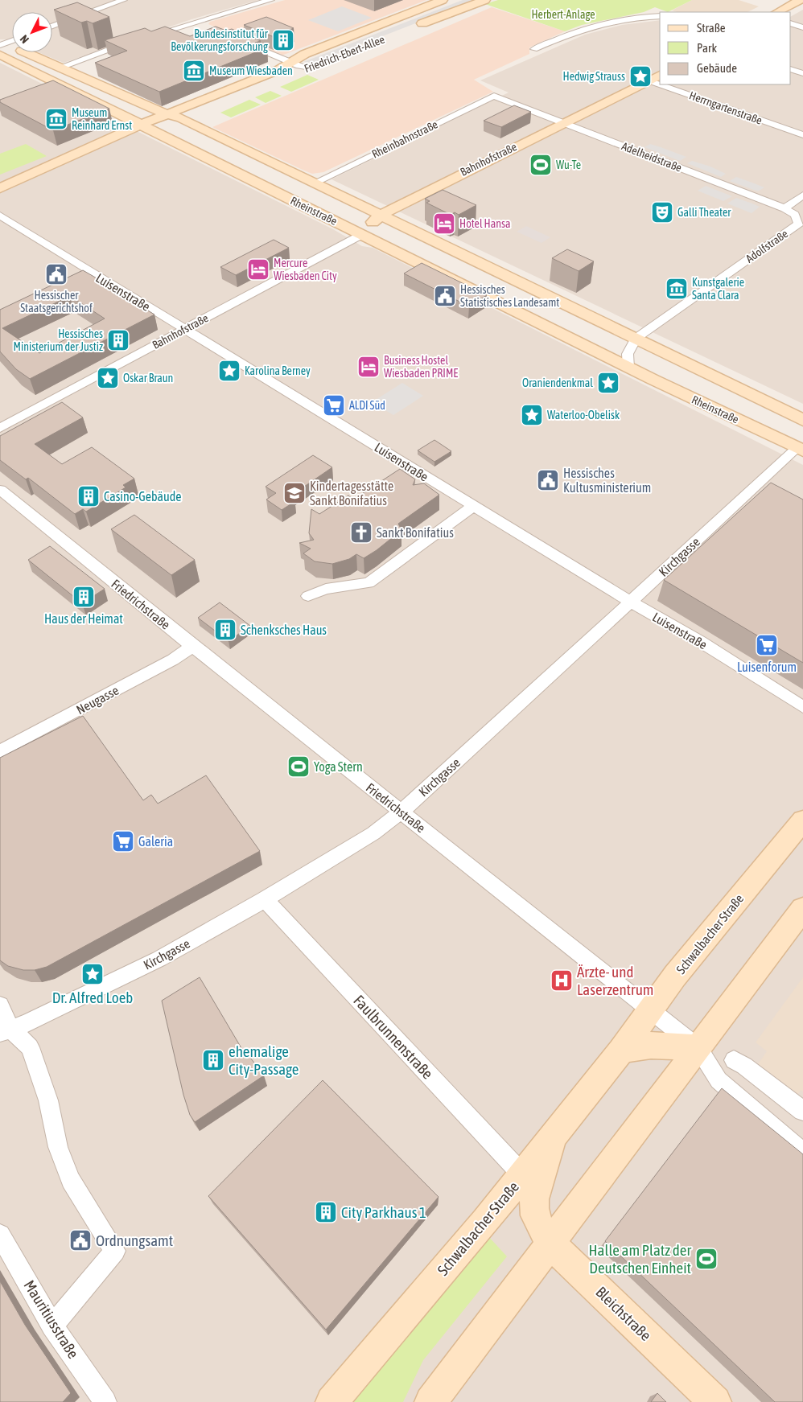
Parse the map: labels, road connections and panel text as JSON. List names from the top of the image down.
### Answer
{
  "streets": {
    "main road": [
      "Friedrich-Ebert-Allee",
      "Bahnhofstraße",
      "Rheinstraße",
      "Schwalbacher Straße",
      "Bleichstraße"
    ],
    "street": [
      "Herrngartenstraße",
      "Rheinbahnstraße",
      "Adelheidstraße",
      "Adolfstraße",
      "Luisenstraße",
      "Kirchgasse",
      "Friedrichstraße",
      "Neugasse",
      "Faulbrunnenstraße",
      "Mauritiusstraße"
    ]
  },
  "crossings": [
    ["Friedrich-Ebert-Allee", "Rheinstraße"],
    ["Herrngartenstraße", "Bahnhofstraße"],
    ["Rheinbahnstraße", "Adelheidstraße"],
    ["Rheinbahnstraße", "Rheinstraße"],
    ["Adelheidstraße", "Bahnhofstraße"],
    ["Adelheidstraße", "Adolfstraße"],
    ["Bahnhofstraße", "Rheinstraße"],
    ["Bahnhofstraße", "Luisenstraße"],
    ["Rheinstraße", "Adolfstraße"],
    ["Rheinstraße", "Kirchgasse"],
    ["Luisenstraße", "Kirchgasse"],
    ["Kirchgasse", "Friedrichstraße"],
    ["Kirchgasse", "Faulbrunnenstraße"],
    ["Friedrichstraße", "Neugasse"],
    ["Friedrichstraße", "Schwalbacher Straße"],
    ["Schwalbacher Straße", "Faulbrunnenstraße"],
    ["Schwalbacher Straße", "Bleichstraße"]
  ],
  "parks": ["Herbert-Anlage"],
  "places": {
    "building": [
      "Bundesinstitut für Bevölkerungsforschung",
      "Hessisches Ministerium der Justiz",
      "Casino-Gebäude",
      "Haus der Heimat",
      "Schenksches Haus",
      "ehemalige City-Passage",
      "City Parkhaus 1"
    ],
    "museum": ["Museum Wiesbaden", "Museum Reinhard Ernst", "Kunstgalerie Santa Clara"],
    "place": [
      "Hedwig Strauss",
      "Karolina Berney",
      "Oskar Braun",
      "Oraniendenkmal",
      "Waterloo-Obelisk",
      "Dr. Alfred Loeb"
    ],
    "sports": ["Wu-Te", "Yoga Stern", "Halle am Platz der Deutschen Einheit"],
    "theatre": ["Galli Theater"],
    "hotel": ["Hotel Hansa", "Mercure Wiesbaden City", "Business Hostel Wiesbaden PRIME"],
    "public building": [
      "Hessischer Staatsgerichtshof",
      "Hessisches Statistisches Landesamt",
      "Hessisches Kultusministerium",
      "Ordnungsamt"
    ],
    "supermarket": ["ALDI Süd", "Luisenforum", "Galeria"],
    "school or university": ["Kindertagesstätte Sankt Bonifatius"],
    "church": ["Sankt Bonifatius"],
    "hospital": ["Ärzte- und Laserzentrum"]
  },
  "legend": ["Straße", "Park", "Gebäude"],
  "north": "bottom left"
}
